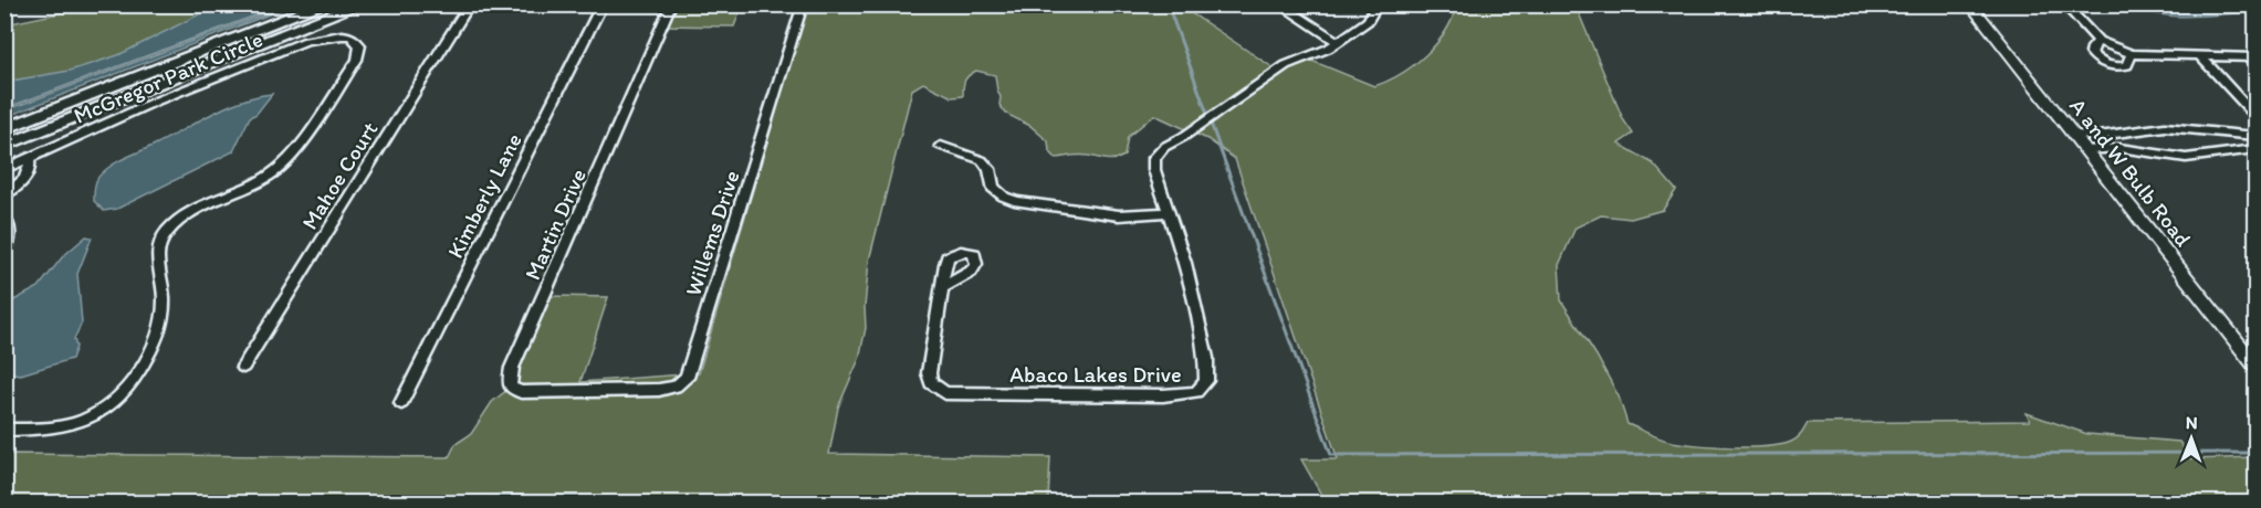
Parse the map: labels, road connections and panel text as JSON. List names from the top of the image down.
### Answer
{
  "streets": {
    "street": [
      "McGregor Park Circle",
      "A and W Bulb Road",
      "Mahoe Court",
      "Kimberly Lane",
      "Martin Drive",
      "Willems Drive",
      "Abaco Lakes Drive"
    ]
  },
  "crossings": [
    ["Martin Drive", "Willems Drive"]
  ],
  "north": "top"
}
